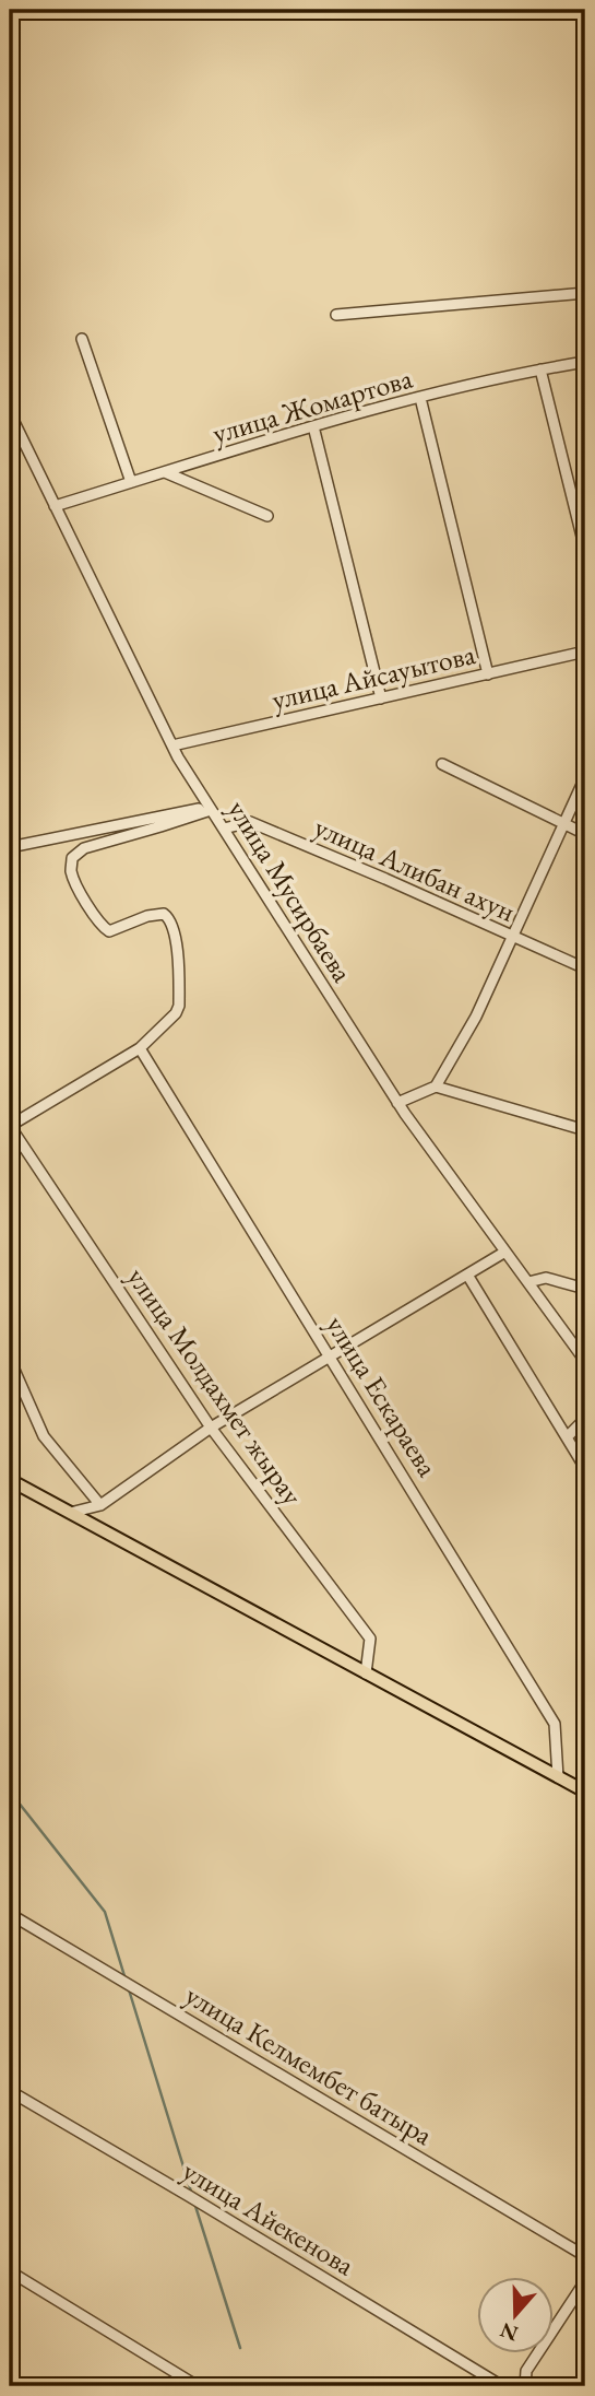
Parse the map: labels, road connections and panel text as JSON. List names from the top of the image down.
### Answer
{
  "streets": {
    "street": [
      "улица Жомартова",
      "улица Айсауытова",
      "улица Алибан ахун",
      "улица Мусирбаева",
      "улица Молдахмет жырау",
      "улица Ескараева",
      "улица Келмембет батыра",
      "улица Айекенова"
    ]
  },
  "crossings": [
    ["улица Жомартова", "улица Мусирбаева"],
    ["улица Айсауытова", "улица Мусирбаева"],
    ["улица Алибан ахун", "улица Мусирбаева"]
  ],
  "north": "bottom"
}
